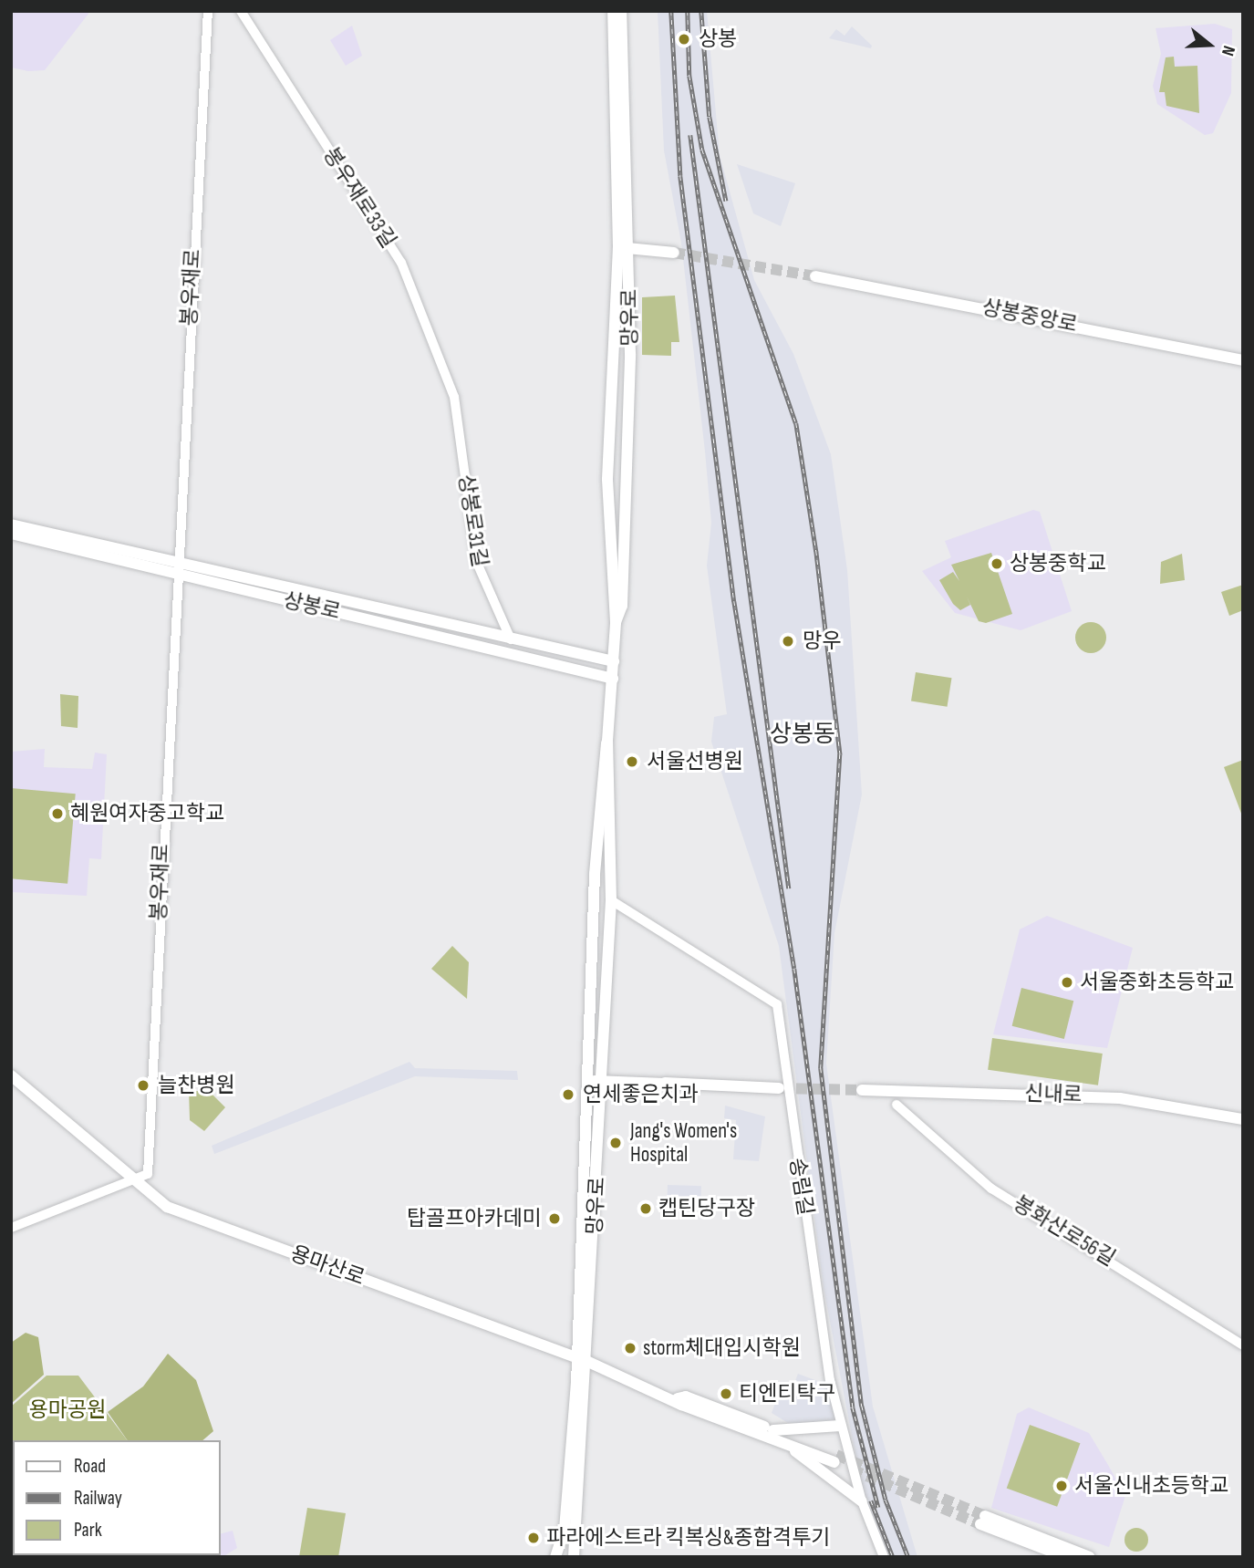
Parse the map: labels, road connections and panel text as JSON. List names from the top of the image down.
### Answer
{
  "streets": {
    "main road": [
      "상봉중앙로",
      "망우로",
      "상봉로",
      "신내로",
      "용마산로"
    ],
    "street": [
      "봉우재로33길",
      "봉우재로",
      "상봉로31길",
      "송림길",
      "봉화산로56길"
    ]
  },
  "crossings": [
    ["봉우재로33길", "상봉로31길"],
    ["봉우재로", "상봉로"],
    ["봉우재로", "용마산로"],
    ["망우로", "상봉로"],
    ["망우로", "송림길"],
    ["망우로", "용마산로"],
    ["상봉로31길", "상봉로"]
  ],
  "districts": ["상봉동"],
  "parks": ["용마공원"],
  "places": [
    "상봉",
    "상봉중학교",
    "망우",
    "서울선병원",
    "혜원여자중고학교",
    "서울중화초등학교",
    "늘찬병원",
    "연세좋은치과",
    "Jang's Women's Hospital",
    "캡틴당구장",
    "탑골프아카데미",
    "storm체대입시학원",
    "티엔티탁구",
    "서울신내초등학교",
    "파라에스트라 킥복싱&종합격투기"
  ],
  "legend": ["Road", "Railway", "Park"],
  "north": "right"
}
